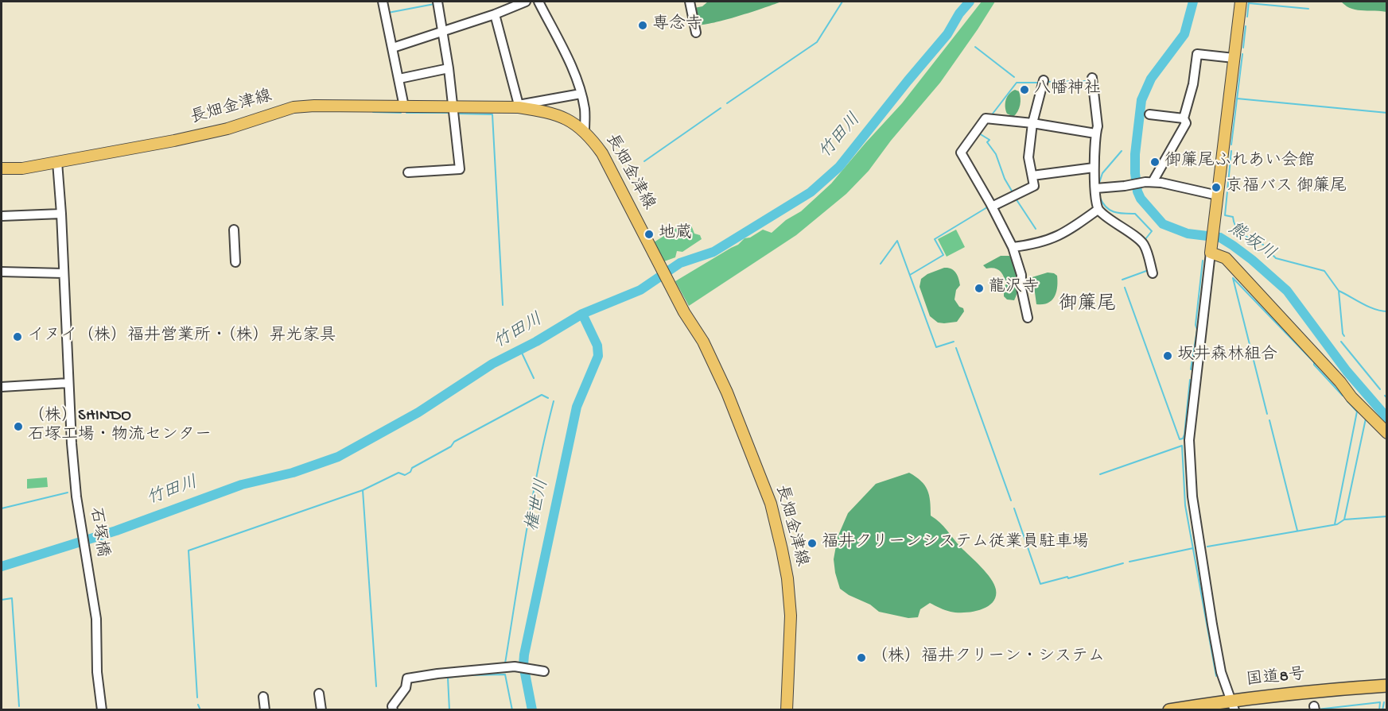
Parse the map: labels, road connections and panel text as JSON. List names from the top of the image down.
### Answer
{
  "streets": {
    "highway": ["国道8号"],
    "main road": ["長畑金津線"],
    "street": ["石塚橋"]
  },
  "crossings": [
    ["長畑金津線", "石塚橋"]
  ],
  "districts": ["御簾尾"],
  "water": ["竹田川", "熊坂川", "権世川"],
  "places": [
    "専念寺",
    "八幡神社",
    "御簾尾ふれあい会館",
    "京福バス 御簾尾",
    "地蔵",
    "龍沢寺",
    "イヌイ（株）福井営業所・（株）昇光家具",
    "坂井森林組合",
    "（株）SHINDO 石塚工場・物流センター",
    "福井クリーンシステム従業員駐車場",
    "（株）福井クリーン・システム"
  ]
}
